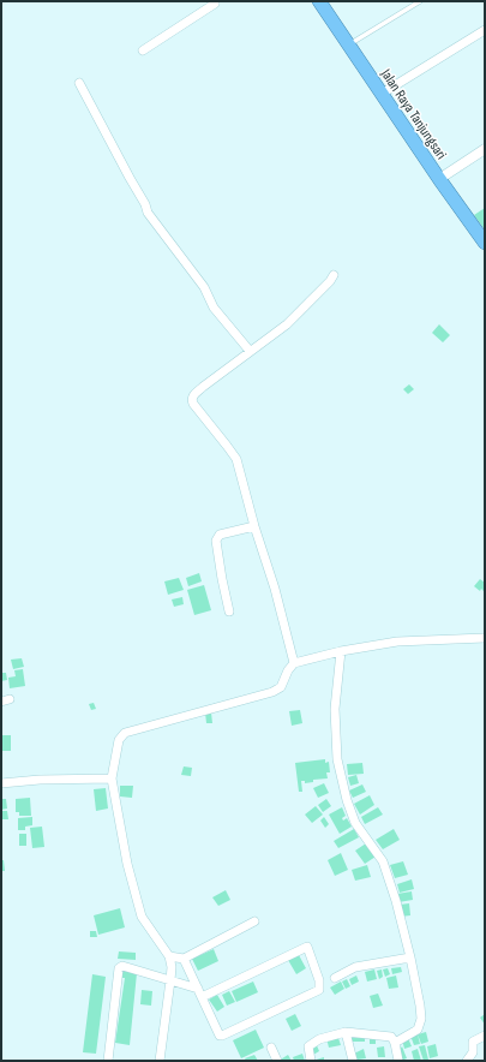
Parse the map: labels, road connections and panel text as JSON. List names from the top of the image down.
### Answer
{
  "streets": {
    "highway": ["Jalan Raya Tanjungsari"]
  }
}
